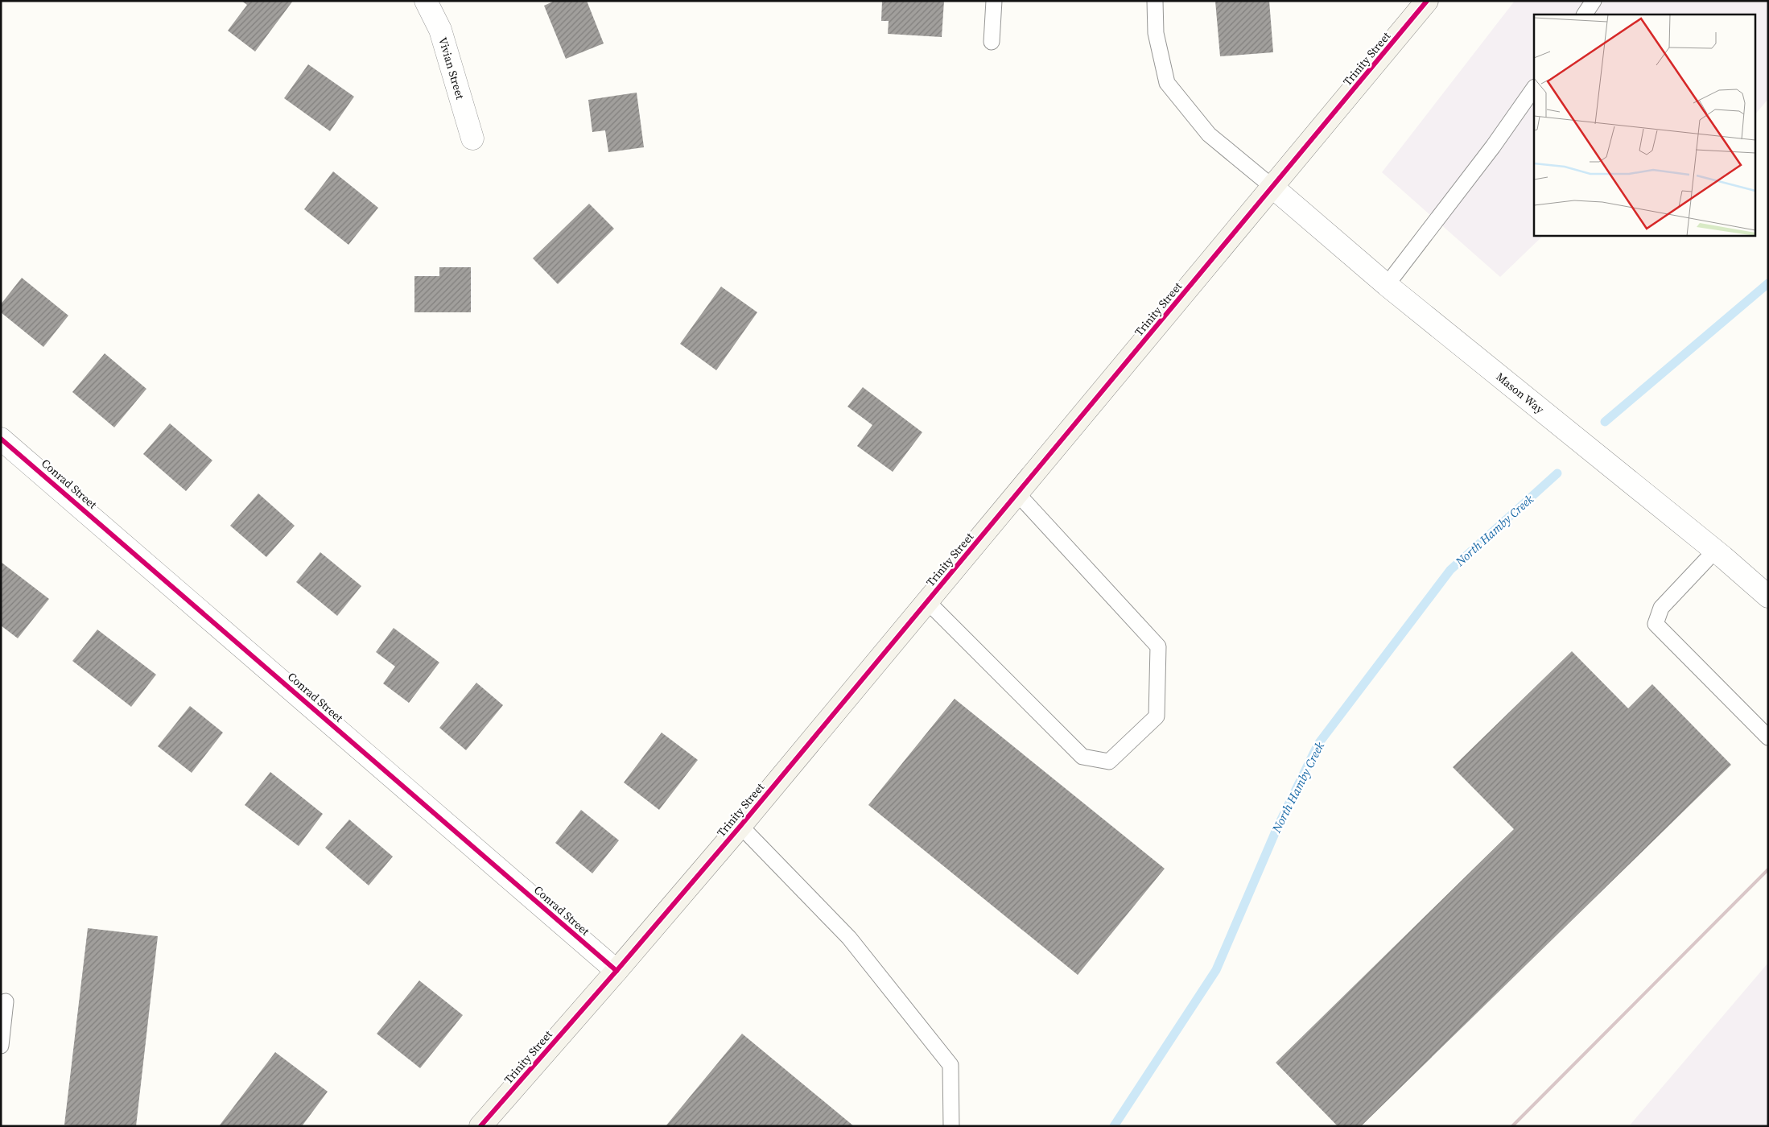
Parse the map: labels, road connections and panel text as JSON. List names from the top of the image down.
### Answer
{
  "streets": {
    "street": [
      "Trinity Street",
      "Vivian Street",
      "Mason Way",
      "Conrad Street"
    ]
  },
  "crossings": [
    ["Trinity Street", "Mason Way"],
    ["Trinity Street", "Conrad Street"]
  ],
  "water": ["North Hamby Creek"]
}
